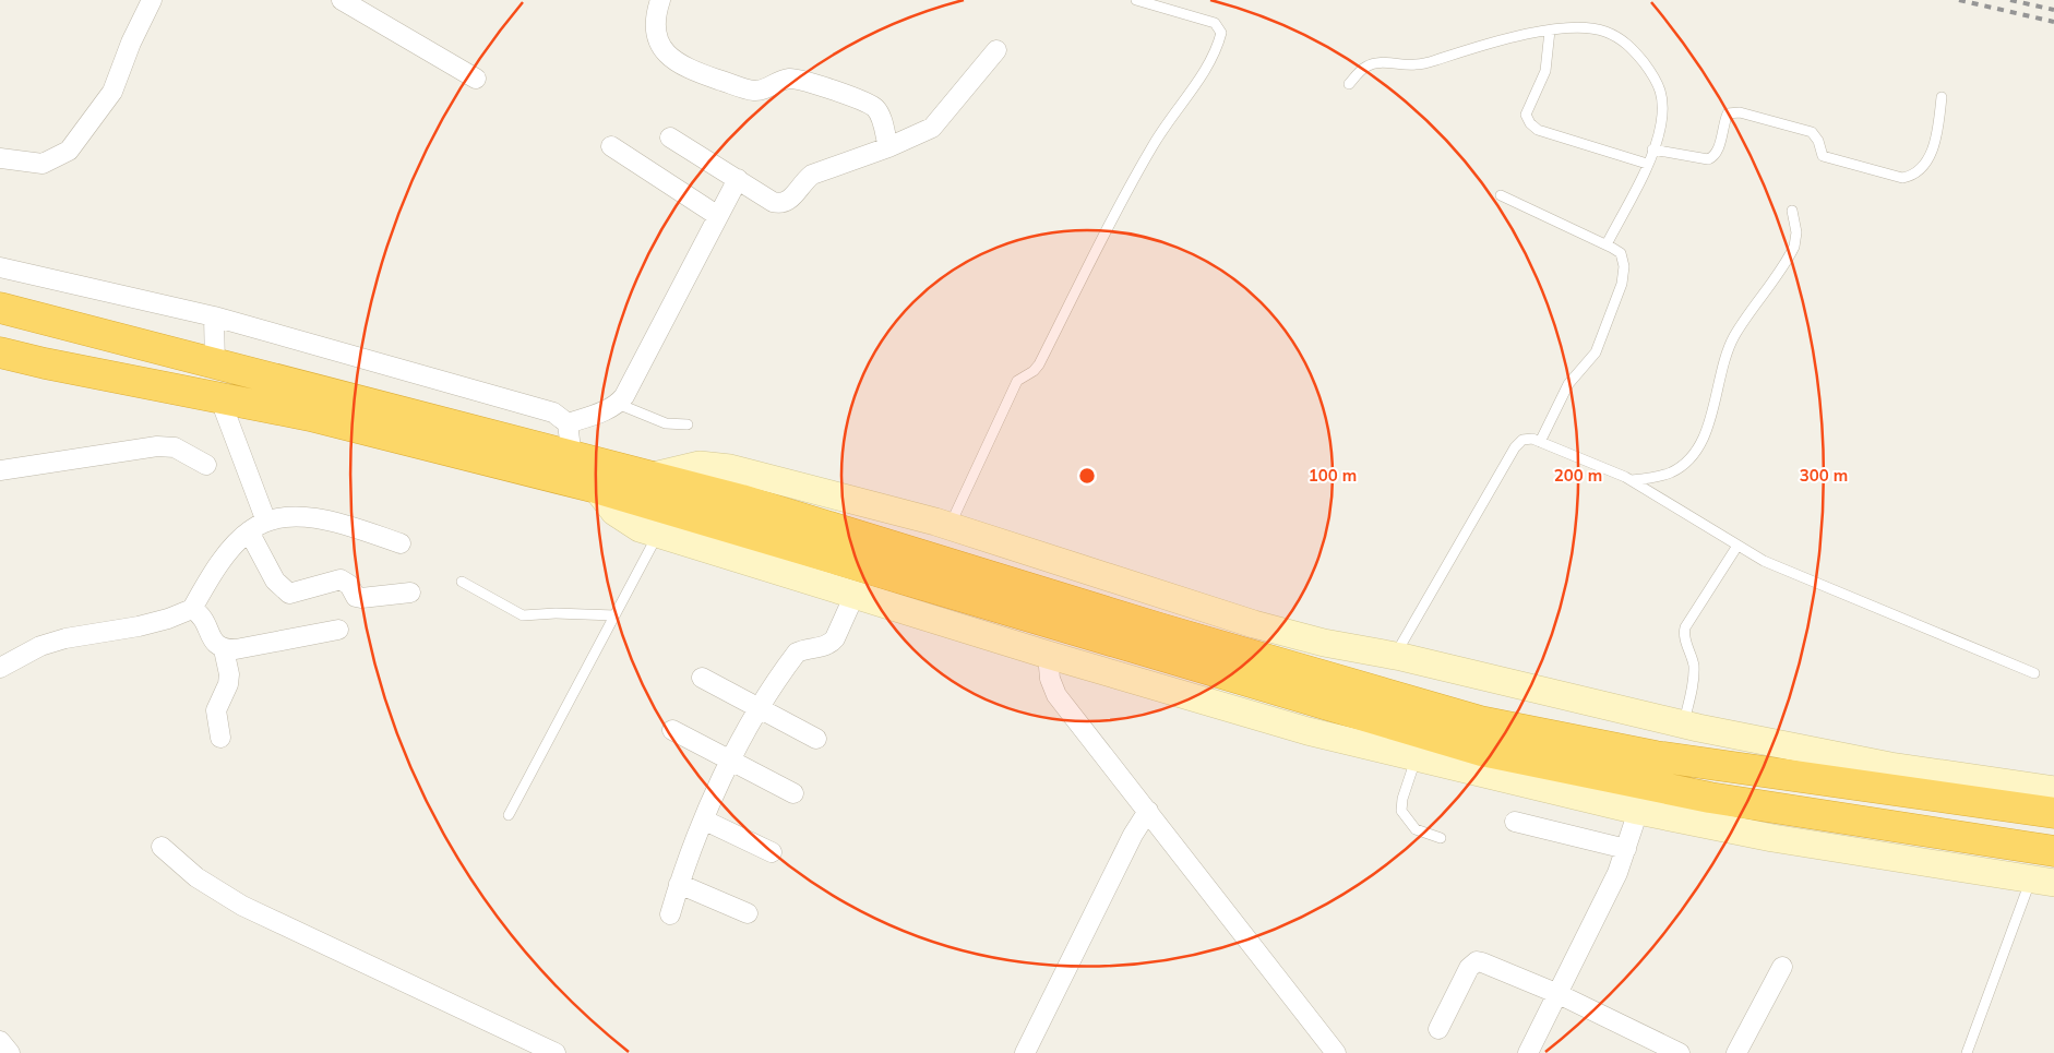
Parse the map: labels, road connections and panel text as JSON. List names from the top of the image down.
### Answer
{
  "rings": ["100 m", "200 m", "300 m"]
}
